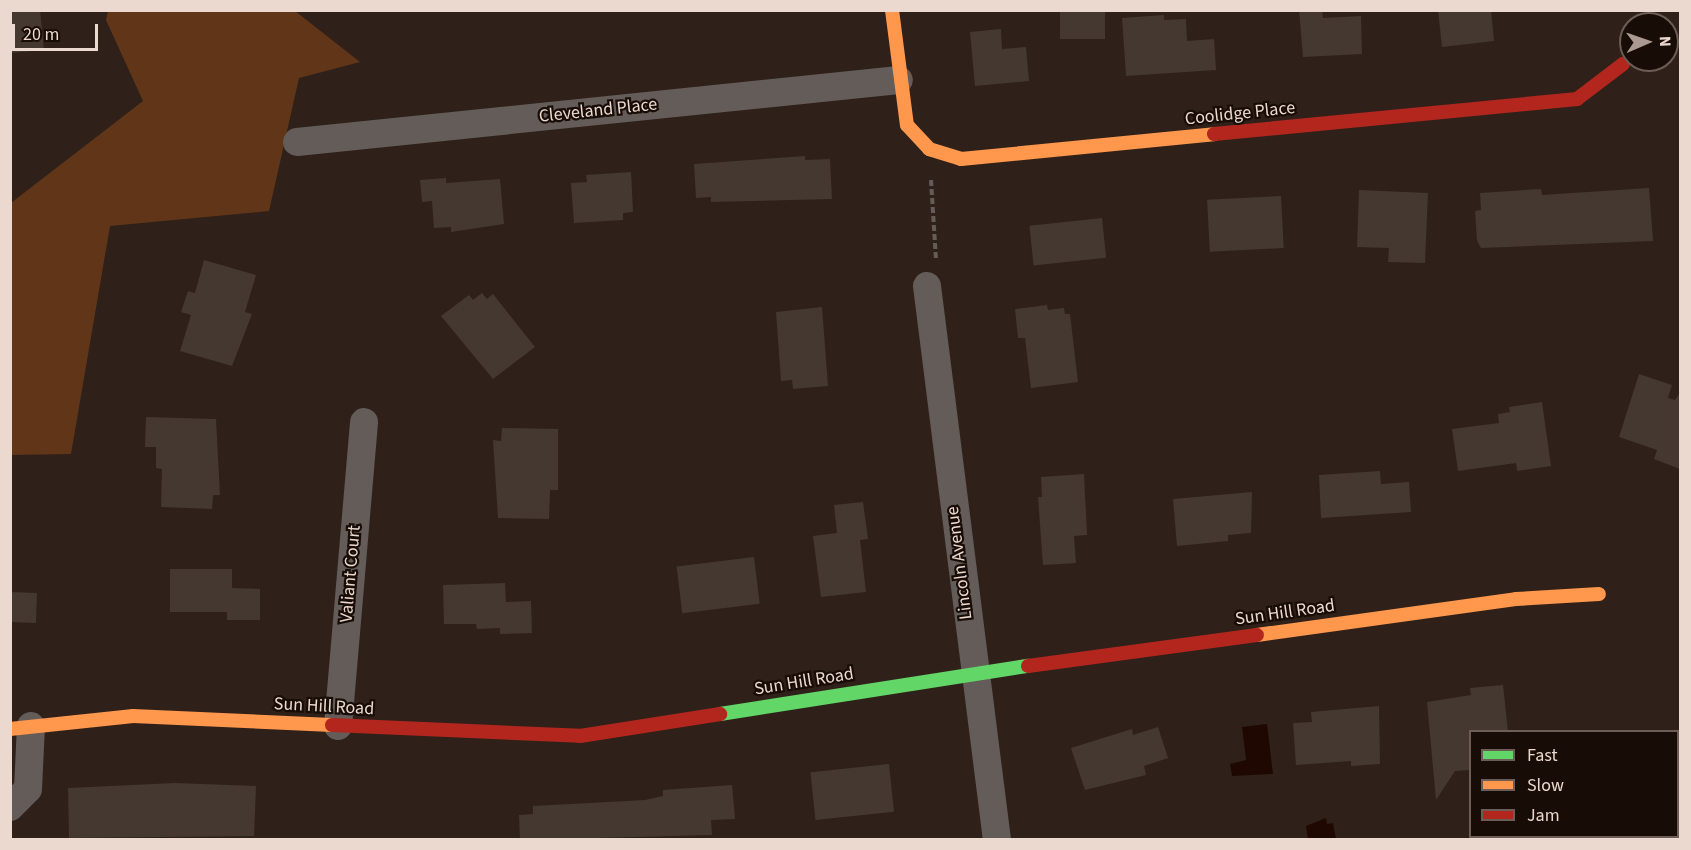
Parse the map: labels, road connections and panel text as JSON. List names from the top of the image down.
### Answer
{
  "streets": {
    "street": [
      "Cleveland Place",
      "Coolidge Place",
      "Lincoln Avenue",
      "Valiant Court",
      "Sun Hill Road"
    ]
  },
  "crossings": [
    ["Lincoln Avenue", "Sun Hill Road"],
    ["Valiant Court", "Sun Hill Road"]
  ],
  "legend": ["Fast", "Slow", "Jam"],
  "scale_bar": "20 m",
  "north": "right"
}
